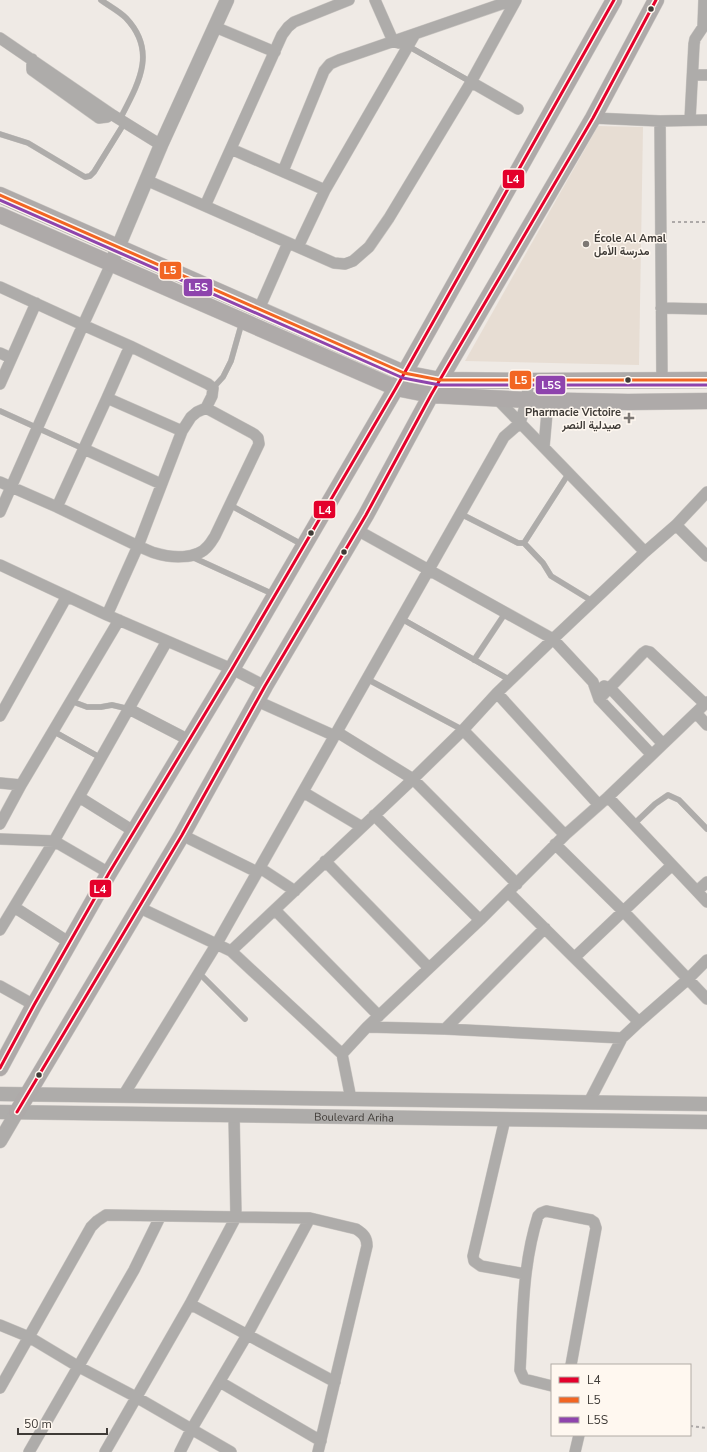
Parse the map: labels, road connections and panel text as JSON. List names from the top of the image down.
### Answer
{
  "streets": {
    "street": ["Boulevard Ariha"]
  },
  "places": {
    "other": ["École Al Amal مدرسة الأمل"],
    "health": ["Pharmacie Victoire صيدلية النصر"]
  },
  "lines": ["transit line L4", "transit line L5", "transit line L5S"],
  "legend": ["L4", "L5", "L5S"],
  "scale_bar": "50 m"
}
